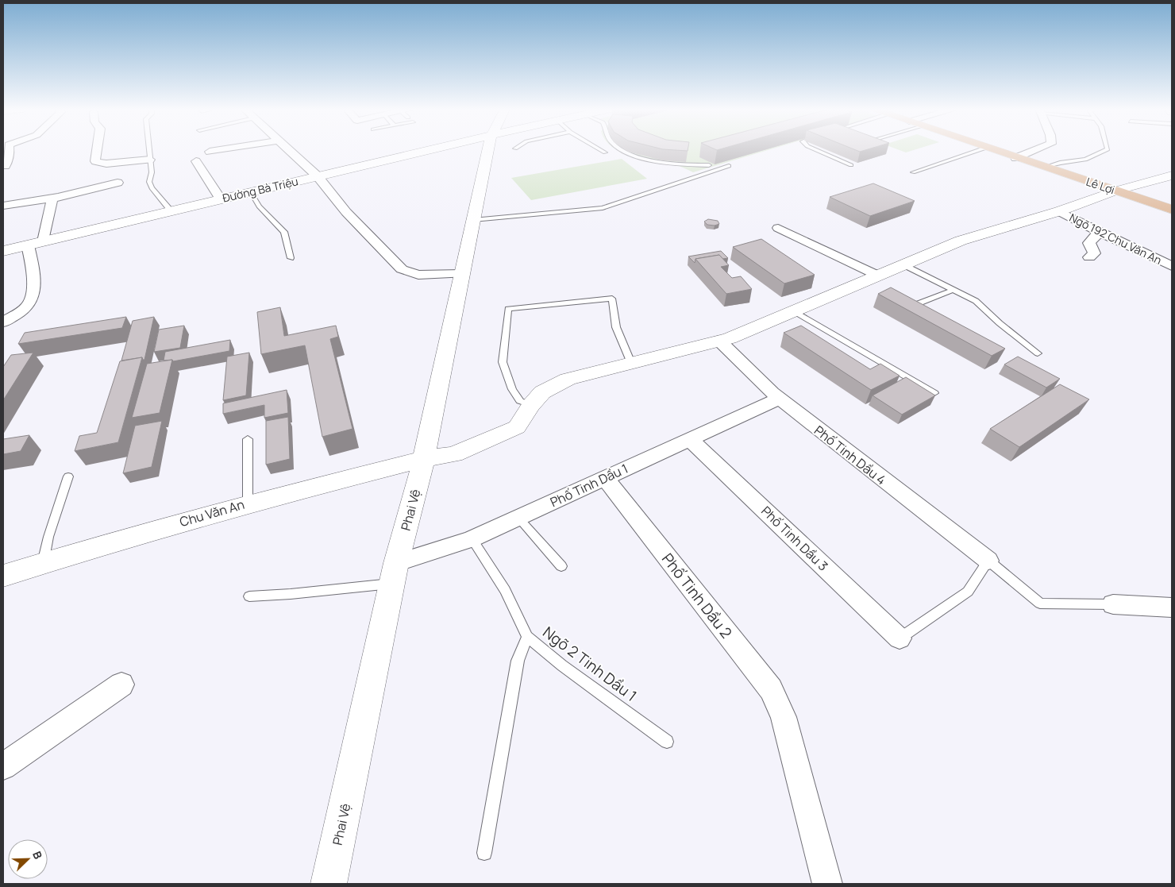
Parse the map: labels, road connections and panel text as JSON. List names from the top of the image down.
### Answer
{
  "streets": {
    "main road": ["Lê Lợi"],
    "street": [
      "Đường Bà Triệu",
      "Ngõ 192 Chu Văn An",
      "Phố Tinh Dầu 4",
      "Phố Tinh Dầu 1",
      "Phai Vệ",
      "Chu Văn An",
      "Phố Tinh Dầu 3",
      "Phố Tinh Dầu 2"
    ],
    "lane": ["Ngõ 2 Tinh Dầu 1"]
  },
  "crossings": [
    ["Lê Lợi", "Chu Văn An"],
    ["Ngõ 192 Chu Văn An", "Chu Văn An"],
    ["Phố Tinh Dầu 4", "Phố Tinh Dầu 1"],
    ["Phố Tinh Dầu 4", "Chu Văn An"],
    ["Phố Tinh Dầu 1", "Phai Vệ"],
    ["Phố Tinh Dầu 1", "Phố Tinh Dầu 3"],
    ["Phố Tinh Dầu 1", "Phố Tinh Dầu 2"],
    ["Phố Tinh Dầu 1", "Ngõ 2 Tinh Dầu 1"],
    ["Phai Vệ", "Chu Văn An"]
  ],
  "north": "top right"
}
